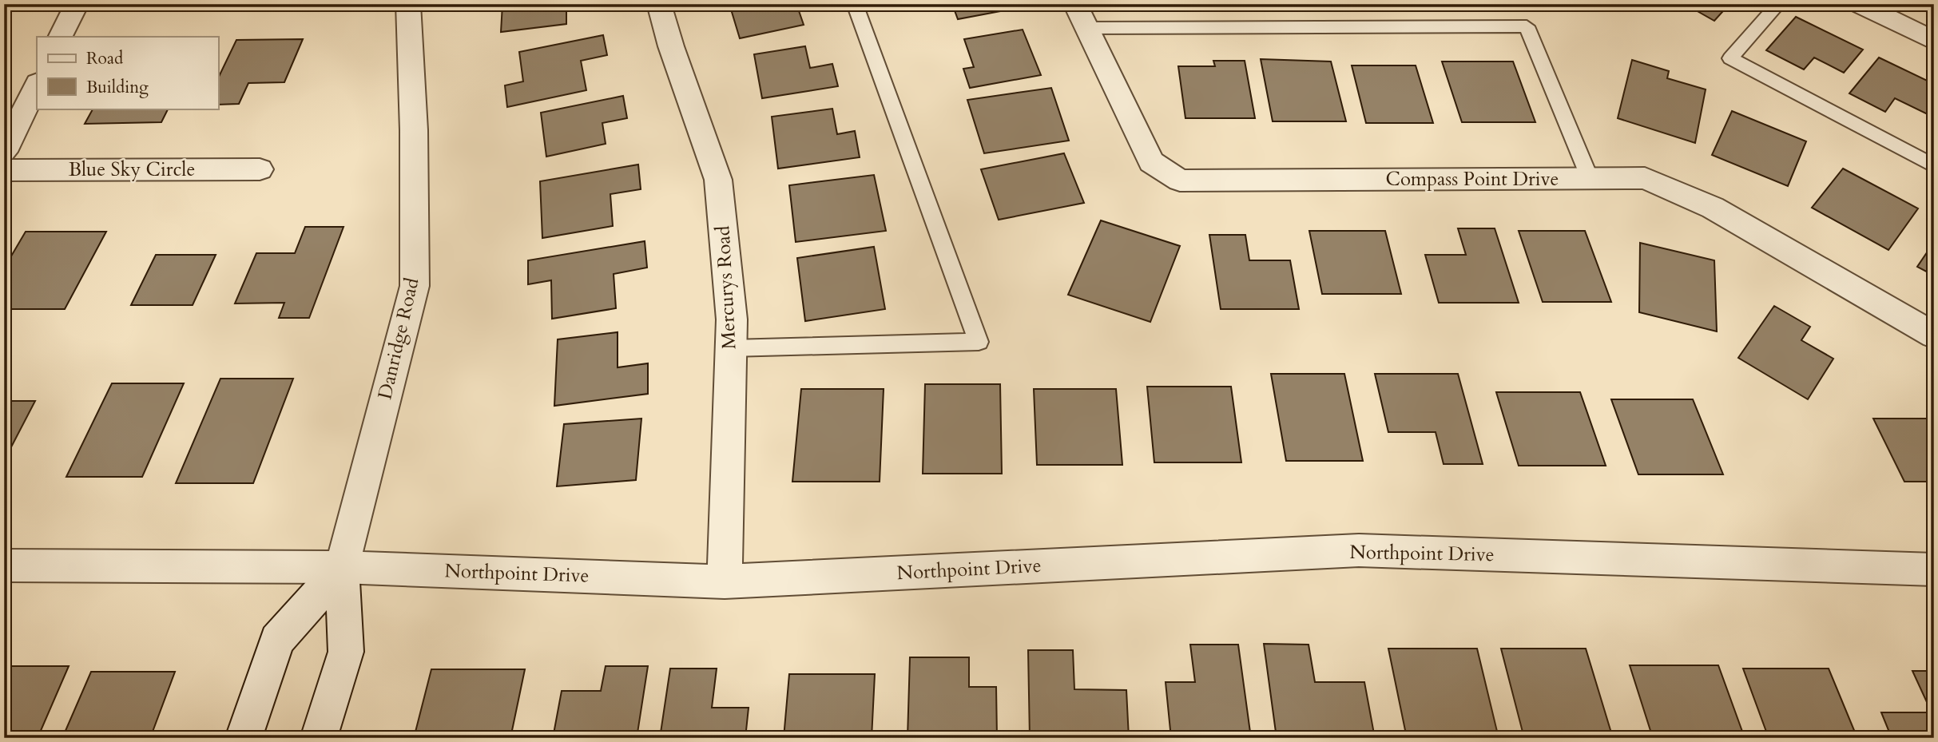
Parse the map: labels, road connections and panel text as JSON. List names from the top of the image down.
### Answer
{
  "streets": {
    "street": [
      "Blue Sky Circle",
      "Compass Point Drive",
      "Mercurys Road",
      "Danridge Road",
      "Northpoint Drive"
    ]
  },
  "crossings": [
    ["Mercurys Road", "Northpoint Drive"],
    ["Danridge Road", "Northpoint Drive"]
  ],
  "legend": ["Road", "Building"]
}
